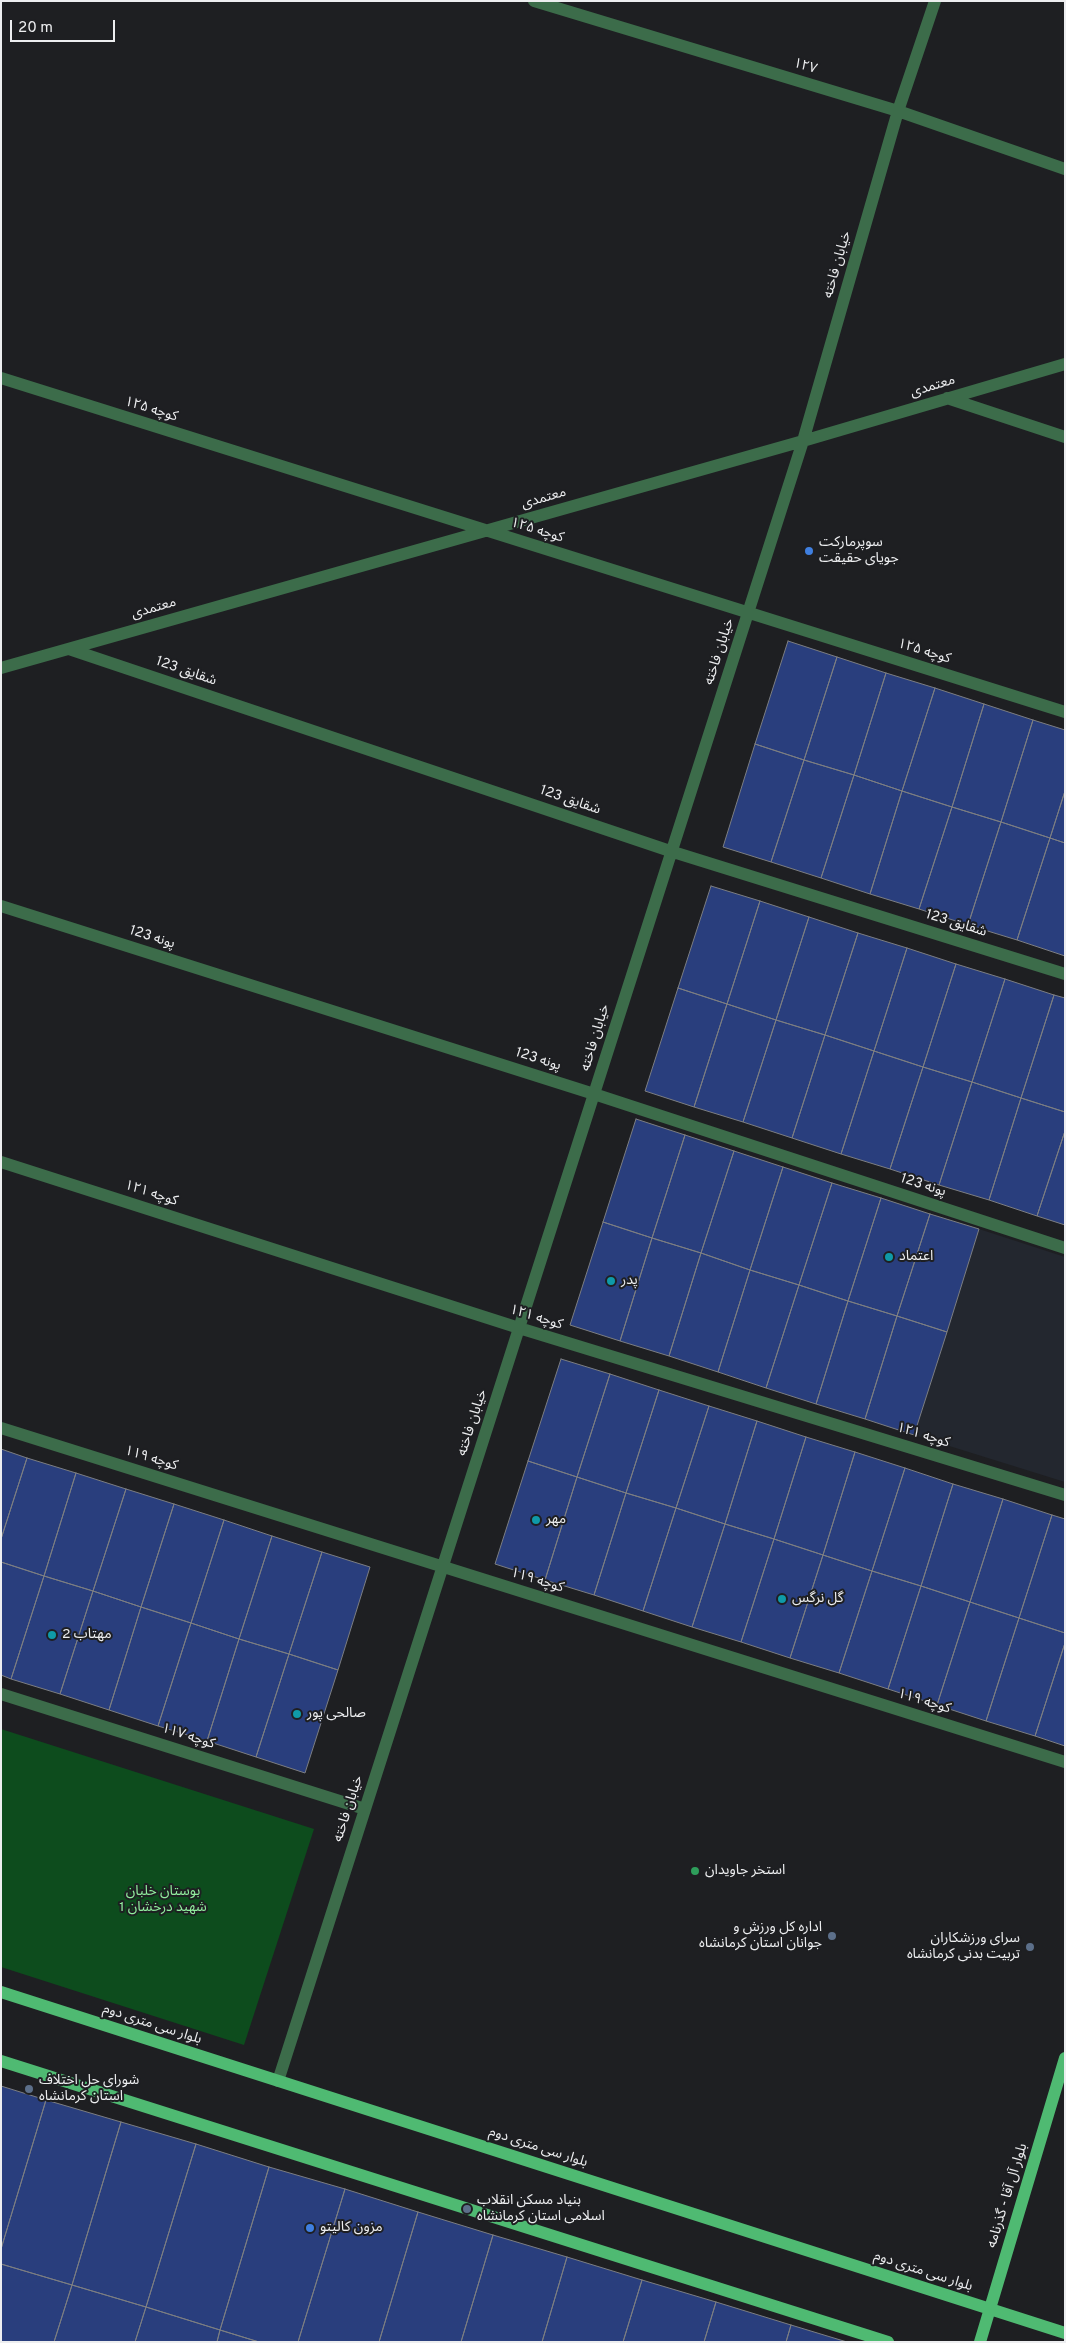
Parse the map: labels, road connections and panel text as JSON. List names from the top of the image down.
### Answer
{
  "streets": {
    "main road": ["بلوار سی متری دوم", "بلوار آل آقا - گذرنامه"],
    "street": [
      "۱۲۷",
      "خیابان فاخته",
      "معتمدی",
      "کوچه ۱۲۵",
      "123 شقایق",
      "123 پونه",
      "کوچه ۱۲۱",
      "کوچه ۱۱۹",
      "کوچه ۱۱۷"
    ]
  },
  "crossings": [
    ["۱۲۷", "خیابان فاخته"],
    ["خیابان فاخته", "معتمدی"],
    ["خیابان فاخته", "کوچه ۱۲۵"],
    ["خیابان فاخته", "123 شقایق"],
    ["خیابان فاخته", "123 پونه"],
    ["خیابان فاخته", "کوچه ۱۲۱"],
    ["خیابان فاخته", "کوچه ۱۱۹"],
    ["خیابان فاخته", "کوچه ۱۱۷"],
    ["خیابان فاخته", "بلوار سی متری دوم"],
    ["معتمدی", "کوچه ۱۲۵"],
    ["معتمدی", "123 شقایق"],
    ["بلوار سی متری دوم", "بلوار آل آقا - گذرنامه"]
  ],
  "parks": ["بوستان خلبان شهید درخشان 1"],
  "places": [
    "سوپرمارکت جویای حقیقت",
    "اعتماد",
    "پدر",
    "مهر",
    "گل نرگس",
    "مهتاب 2",
    "صالحی پور",
    "استخر جاویدان",
    "اداره کل ورزش و جوانان استان کرمانشاه",
    "سرای ورزشکاران تربیت بدنی کرمانشاه",
    "شورای حل اختلاف استان کرمانشاه",
    "بنیاد مسکن انقلاب اسلامی استان کرمانشاه",
    "مزون کالیتو"
  ],
  "scale_bar": "20 m"
}
